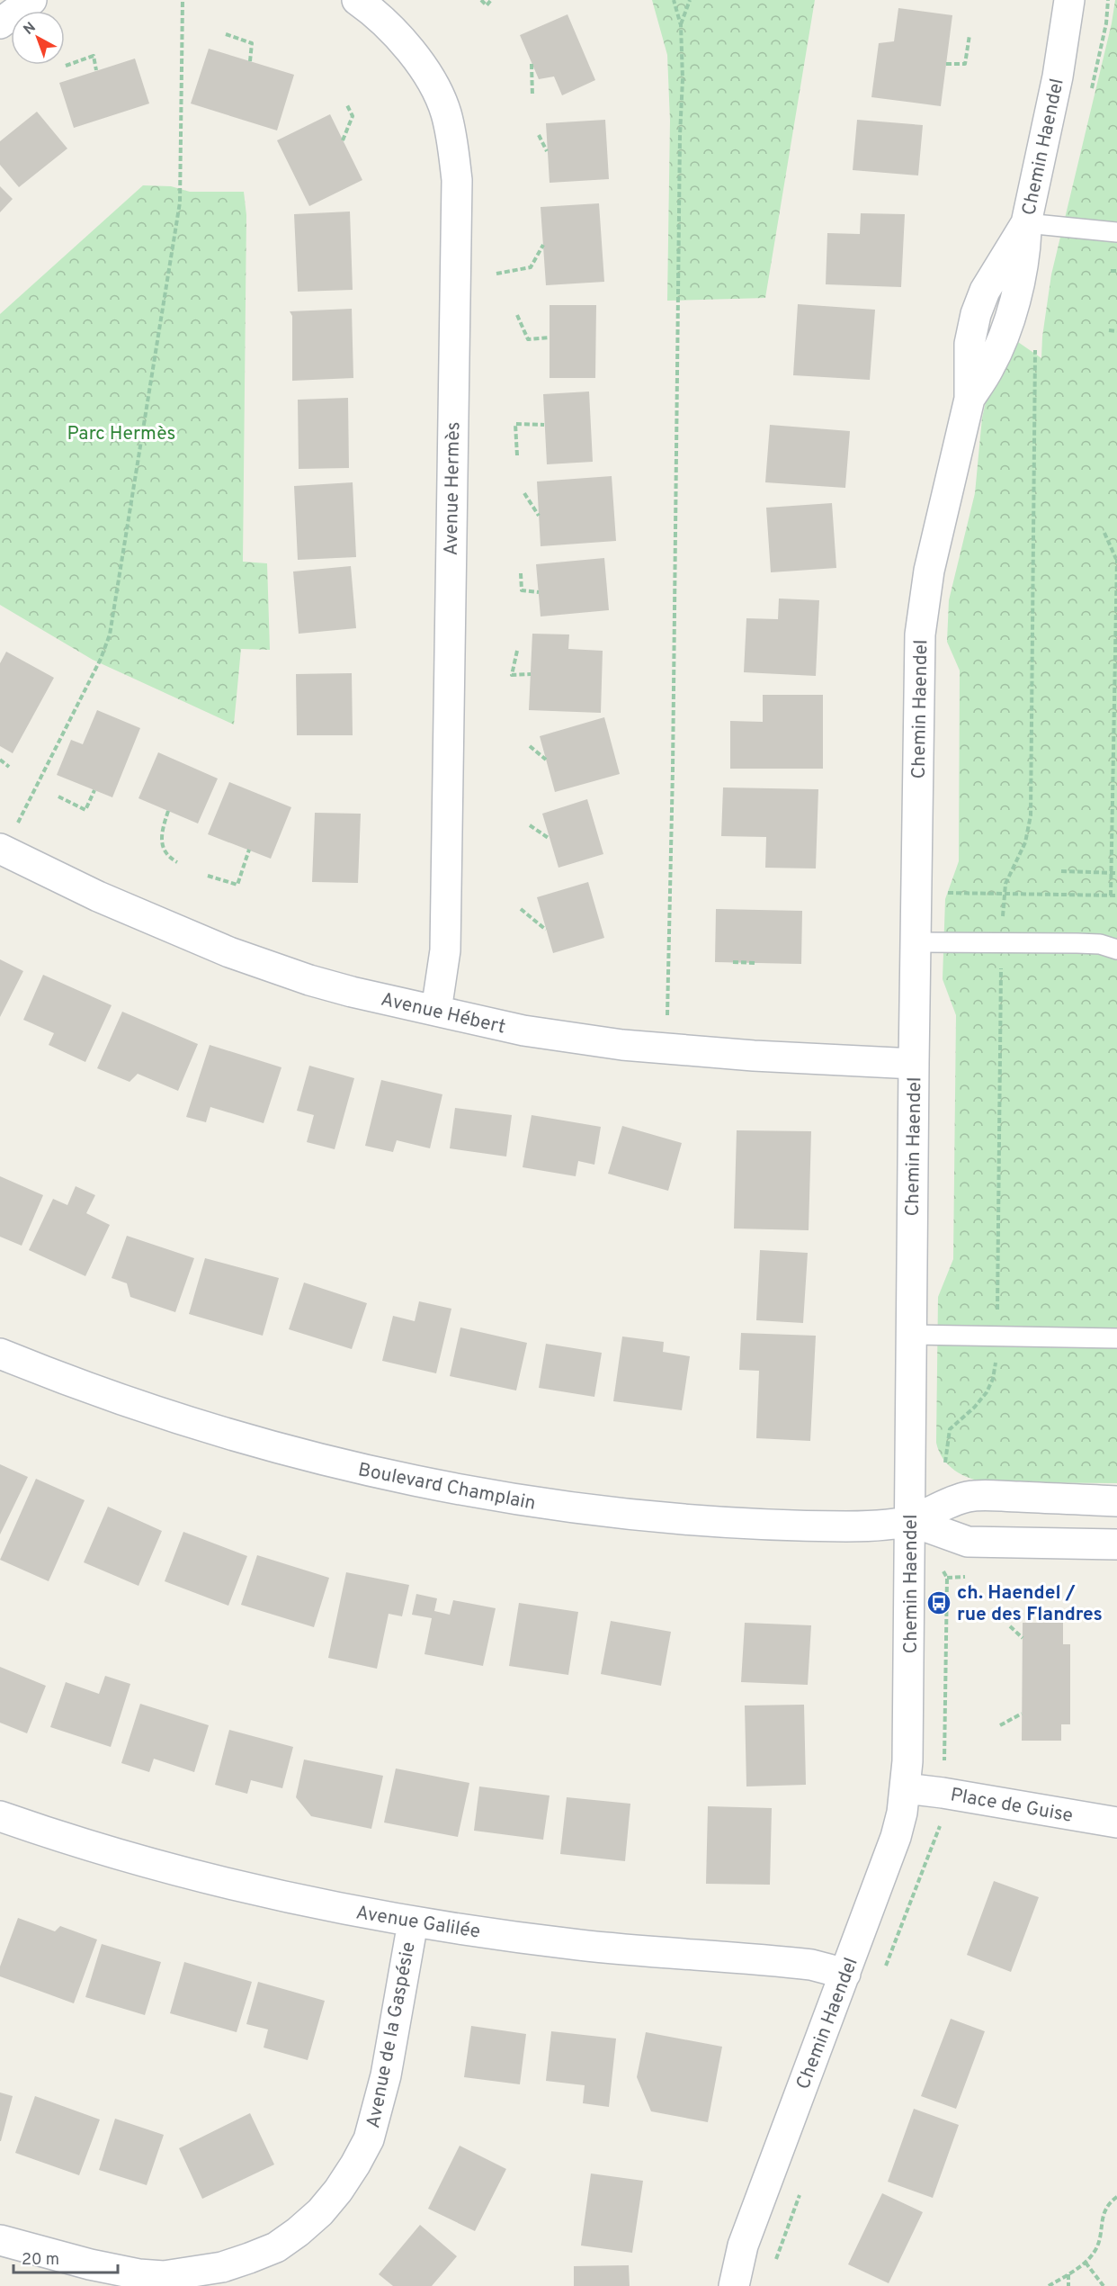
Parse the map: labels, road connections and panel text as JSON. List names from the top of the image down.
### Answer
{
  "streets": {
    "street": [
      "Chemin Haendel",
      "Avenue Hermès",
      "Avenue Hébert",
      "Boulevard Champlain",
      "Place de Guise",
      "Avenue Galilée",
      "Avenue de la Gaspésie"
    ]
  },
  "crossings": [
    ["Chemin Haendel", "Avenue Hébert"],
    ["Chemin Haendel", "Boulevard Champlain"],
    ["Chemin Haendel", "Place de Guise"],
    ["Chemin Haendel", "Avenue Galilée"],
    ["Avenue Hermès", "Avenue Hébert"],
    ["Avenue Galilée", "Avenue de la Gaspésie"]
  ],
  "parks": ["Parc Hermès"],
  "places": {
    "bus stop": ["ch. Haendel / rue des Flandres"]
  },
  "scale_bar": "20 m",
  "north": "top left"
}
